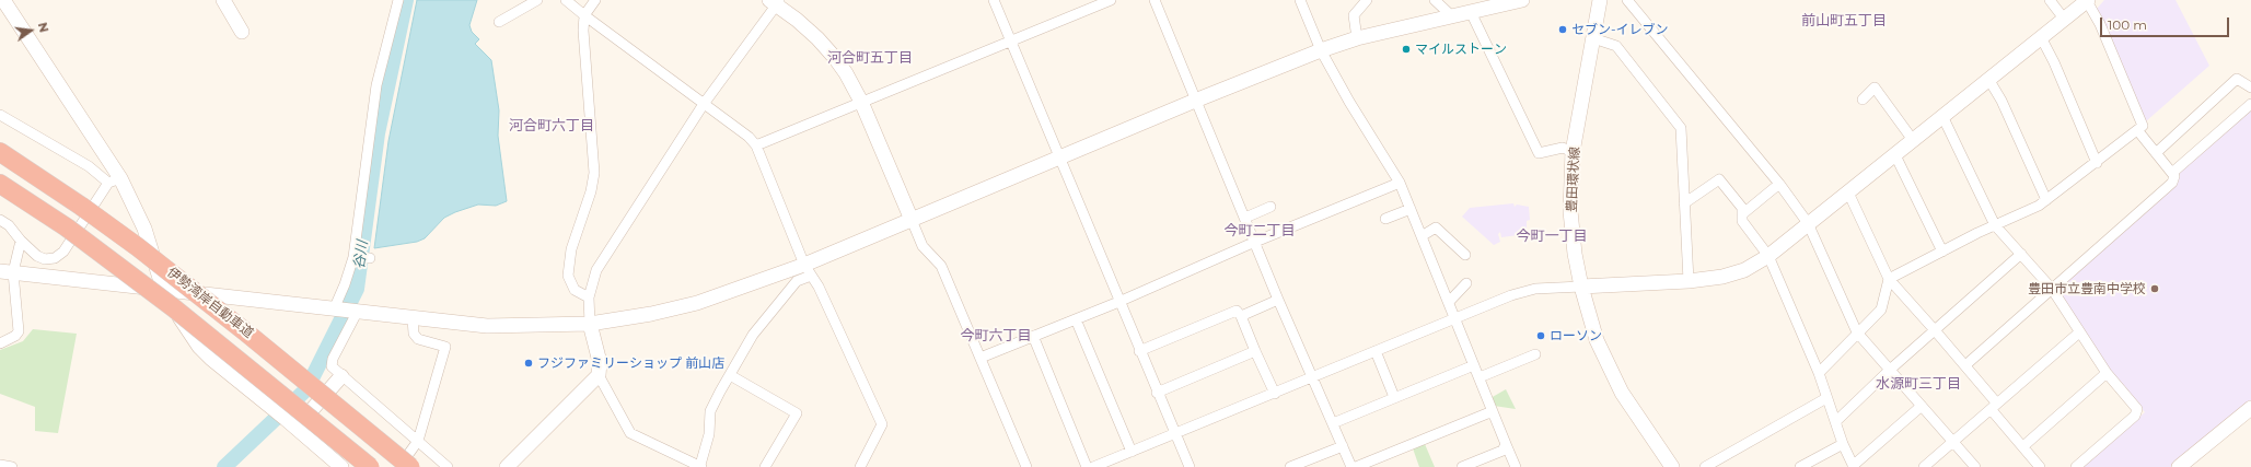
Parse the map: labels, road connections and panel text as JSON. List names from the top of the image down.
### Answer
{
  "streets": {
    "highway": ["伊勢湾岸自動車道"],
    "street": ["豊田環状線"]
  },
  "districts": [
    "前山町五丁目",
    "河合町五丁目",
    "河合町六丁目",
    "今町二丁目",
    "今町一丁目",
    "今町六丁目",
    "水源町三丁目"
  ],
  "water": ["谷川"],
  "places": [
    "セブン-イレブン",
    "マイルストーン",
    "豊田市立豊南中学校",
    "ローソン",
    "フジファミリーショップ 前山店"
  ],
  "scale_bar": "100 m",
  "north": "right"
}
